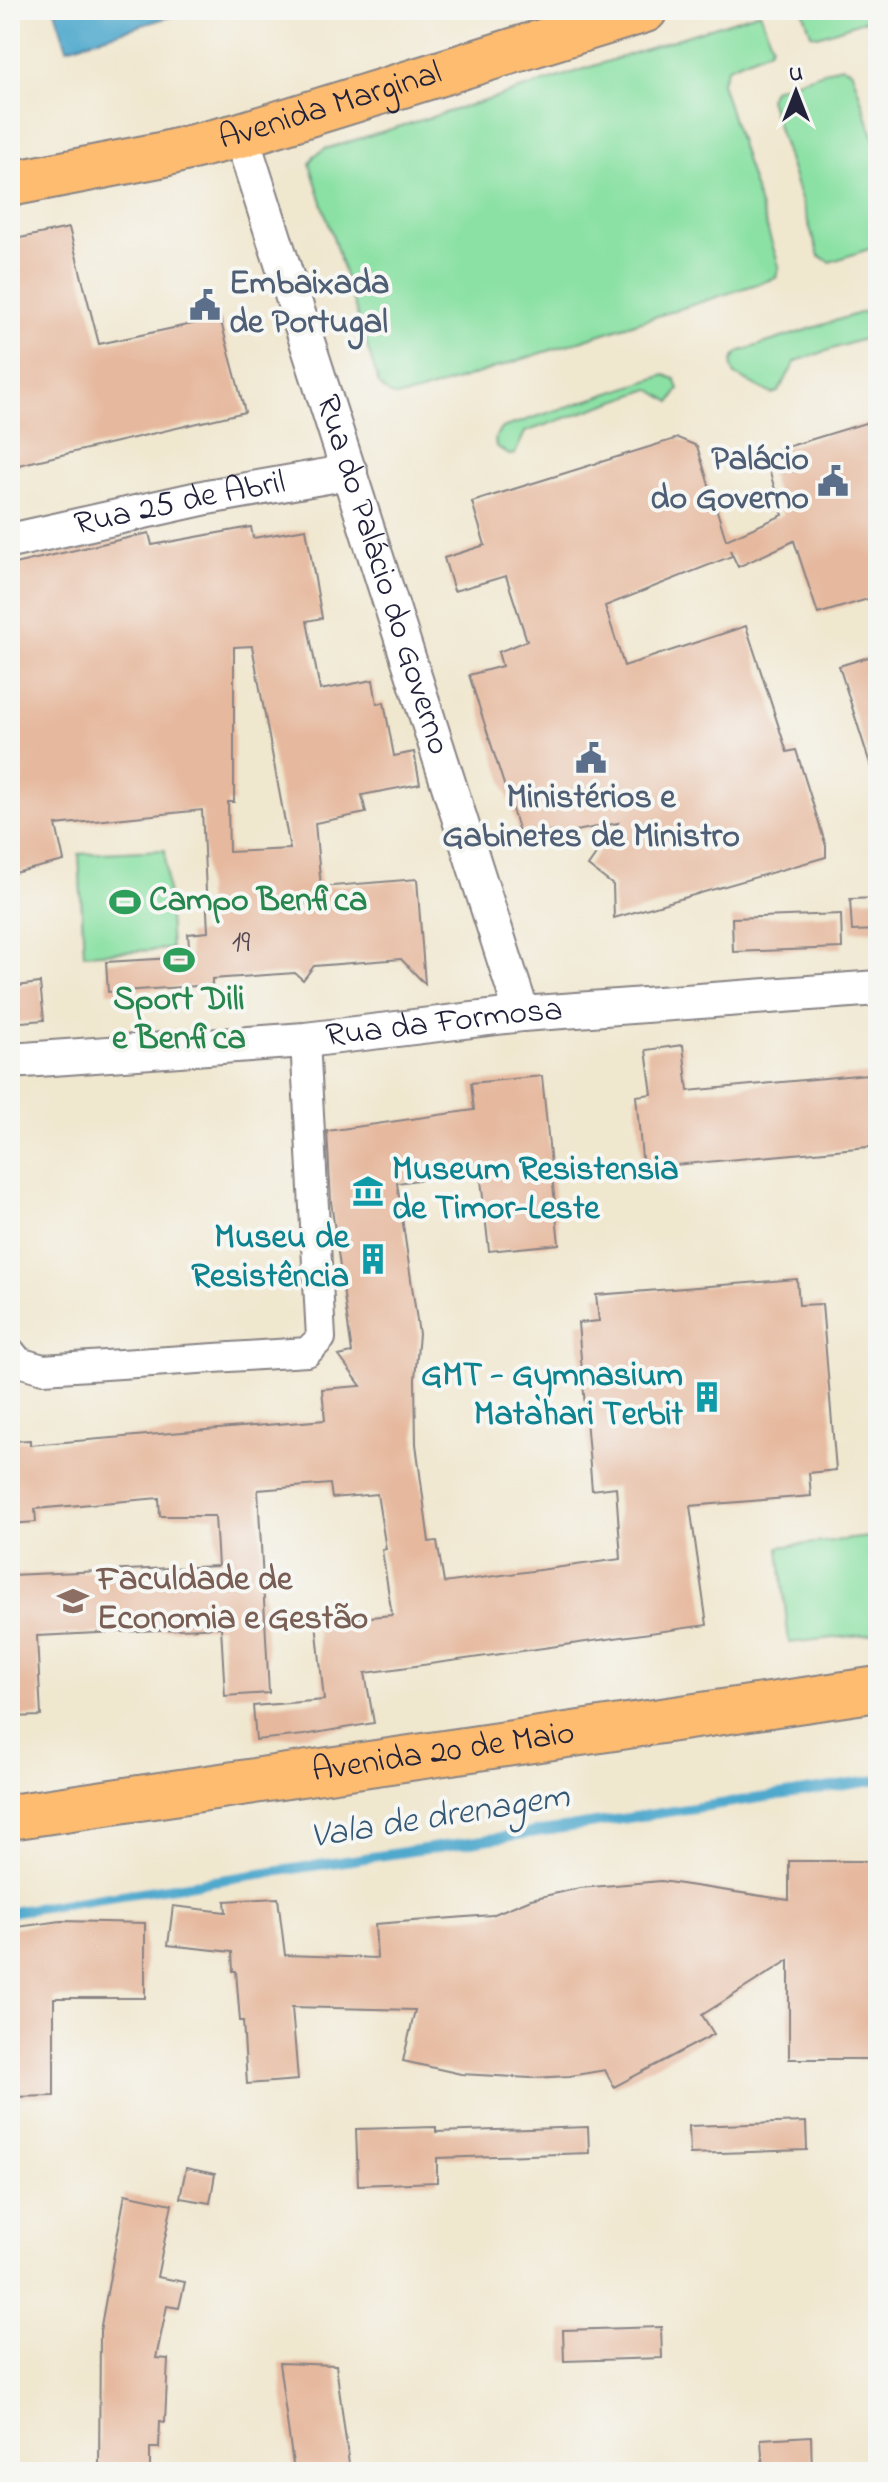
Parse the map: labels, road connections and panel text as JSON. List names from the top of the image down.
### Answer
{
  "streets": {
    "main road": ["Avenida Marginal", "Avenida 20 de Maio"],
    "street": ["Rua 25 de Abril", "Rua do Palácio do Governo", "Rua da Formosa"]
  },
  "crossings": [
    ["Avenida Marginal", "Rua do Palácio do Governo"],
    ["Rua 25 de Abril", "Rua do Palácio do Governo"],
    ["Rua do Palácio do Governo", "Rua da Formosa"]
  ],
  "water": ["Vala de drenagem"],
  "places": {
    "public building": ["Embaixada de Portugal", "Palácio do Governo", "Ministérios e Gabinetes de Ministro"],
    "sports": ["Campo Benfica", "Sport Dili e Benfica"],
    "museum": ["Museum Resistensia de Timor-Leste"],
    "building": ["Museu de Resistência", "GMT - Gymnasium Matahari Terbit"],
    "school or university": ["Faculdade de Economia e Gestão"]
  },
  "house_numbers": ["19"],
  "north": "top"
}
